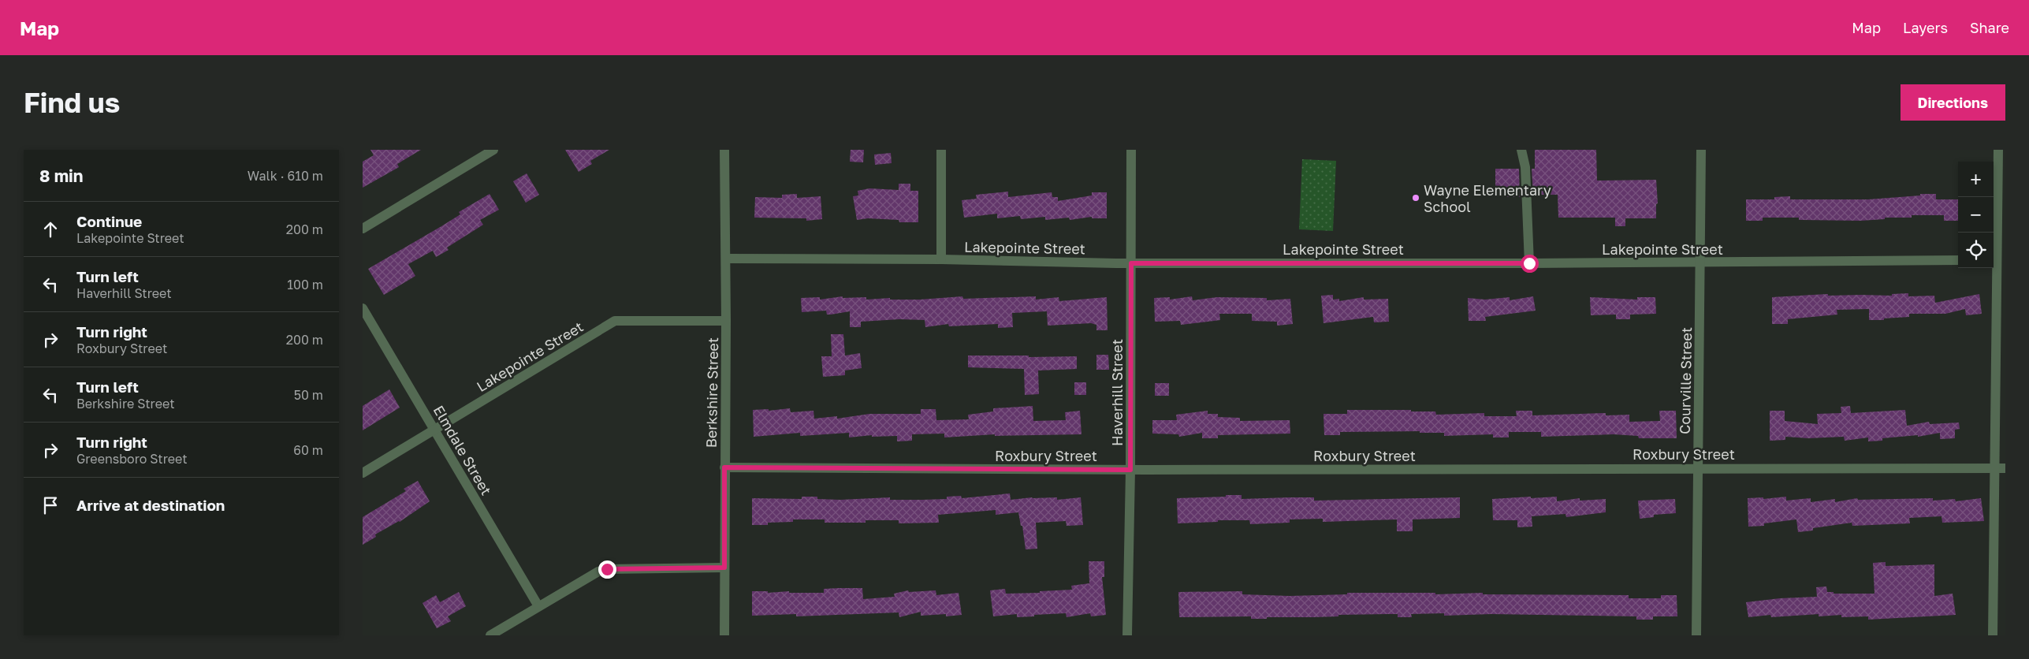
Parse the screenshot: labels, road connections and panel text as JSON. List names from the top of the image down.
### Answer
{
  "streets": {
    "street": [
      "Lakepointe Street",
      "Courville Street",
      "Berkshire Street",
      "Haverhill Street",
      "Elmdale Street",
      "Roxbury Street"
    ]
  },
  "crossings": [
    ["Lakepointe Street", "Courville Street"],
    ["Lakepointe Street", "Berkshire Street"],
    ["Lakepointe Street", "Haverhill Street"],
    ["Lakepointe Street", "Elmdale Street"],
    ["Courville Street", "Roxbury Street"],
    ["Berkshire Street", "Roxbury Street"],
    ["Haverhill Street", "Roxbury Street"]
  ],
  "places": ["Wayne Elementary School"],
  "page": {
    "header": "Map",
    "nav": ["Map", "Layers", "Share"],
    "buttons": "Directions",
    "title": "Find us",
    "heading": ["8 min", "Walk · 610 m"],
    "map_buttons": ["+", "−"],
    "list": [
      ["Continue", "Lakepointe Street", "200 m"],
      ["Turn left", "Haverhill Street", "100 m"],
      ["Turn right", "Roxbury Street", "200 m"],
      ["Turn left", "Berkshire Street", "50 m"],
      ["Turn right", "Greensboro Street", "60 m"],
      "Arrive at destination"
    ]
  }
}
